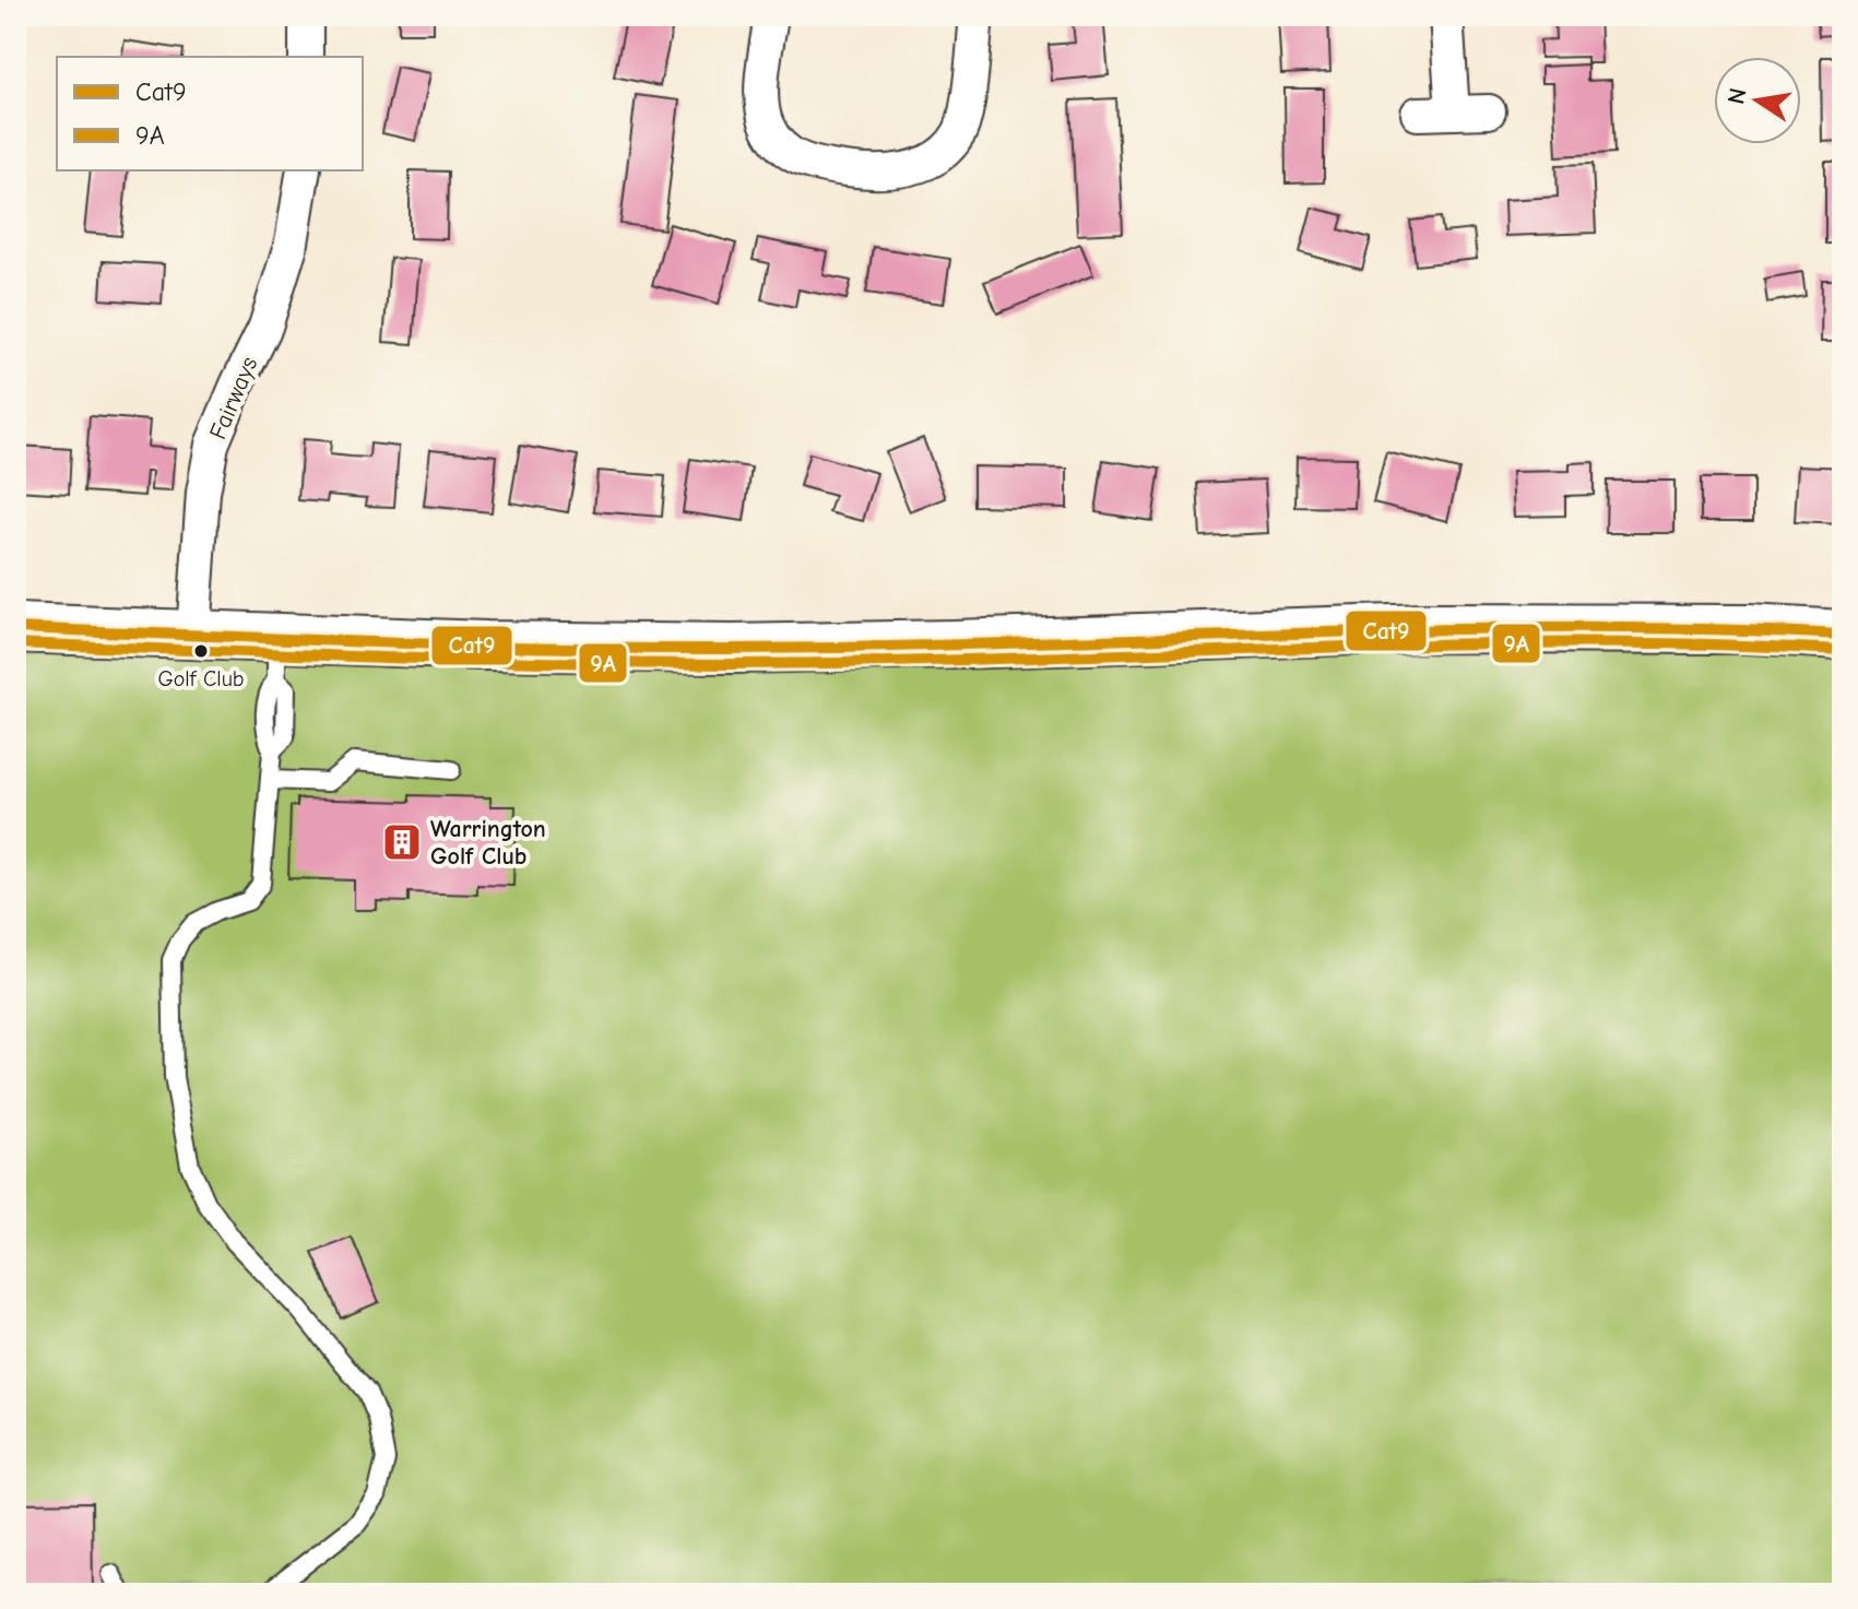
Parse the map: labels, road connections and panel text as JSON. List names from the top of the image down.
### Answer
{
  "streets": {
    "street": ["Fairways"]
  },
  "places": {
    "other": ["Golf Club"],
    "building": ["Warrington Golf Club"]
  },
  "lines": ["transit line Cat9", "transit line 9A"],
  "legend": ["Cat9", "9A"],
  "north": "left"
}
